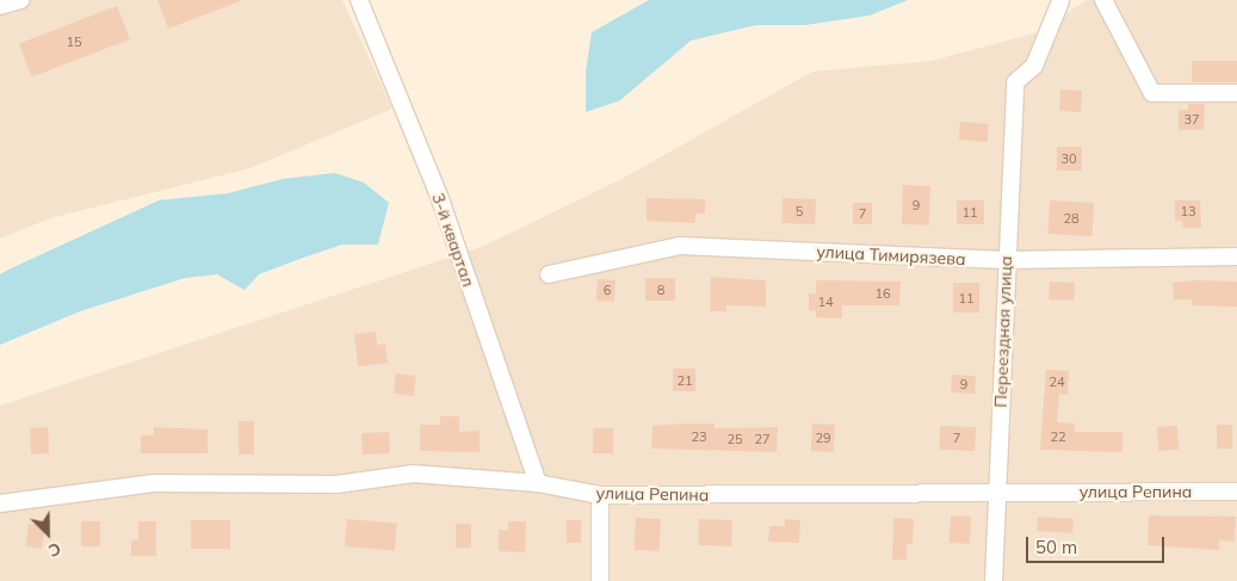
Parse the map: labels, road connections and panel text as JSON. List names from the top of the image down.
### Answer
{
  "streets": {
    "street": [
      "3-й квартал",
      "улица Тимирязева",
      "Переездная улица",
      "улица Репина"
    ]
  },
  "crossings": [
    ["3-й квартал", "улица Репина"],
    ["улица Тимирязева", "Переездная улица"],
    ["Переездная улица", "улица Репина"]
  ],
  "house_numbers": [
    "15",
    "37",
    "30",
    "9",
    "5",
    "13",
    "11",
    "7",
    "28",
    "6",
    "8",
    "16",
    "11",
    "14",
    "21",
    "24",
    "9",
    "23",
    "22",
    "29",
    "7",
    "25",
    "27"
  ],
  "scale_bar": "50 m",
  "north": "bottom right"
}
